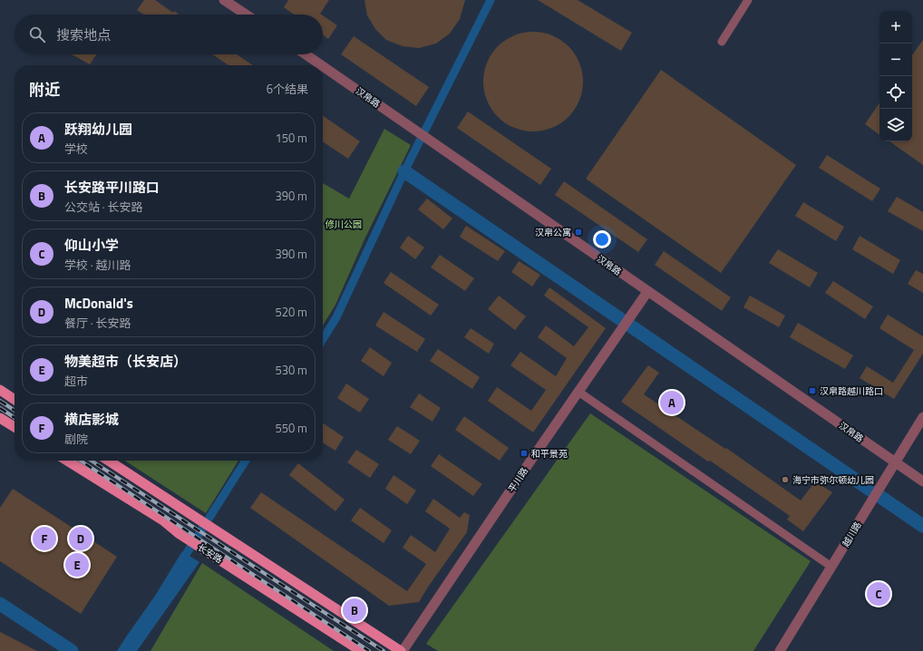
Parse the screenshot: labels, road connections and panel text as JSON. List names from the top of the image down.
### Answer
{
  "streets": {
    "main road": ["长安路"],
    "street": ["汉帛路", "平川路", "越川路"]
  },
  "crossings": [
    ["汉帛路", "平川路"],
    ["汉帛路", "越川路"]
  ],
  "parks": ["修川公园"],
  "places": {
    "transit": ["汉帛公寓", "汉帛路越川路口", "和平景苑"],
    "other": ["海宁市弥尔顿幼儿园"]
  },
  "page": {
    "map_buttons": ["+", "−"],
    "search": "搜索地点",
    "heading": ["附近", "6个结果"],
    "list": [
      {
        "mark": "A",
        "name": "跃翔幼儿园",
        "note": "学校",
        "value": "150 m"
      },
      {
        "mark": "B",
        "name": "长安路平川路口",
        "note": "公交站 · 长安路",
        "value": "390 m"
      },
      {
        "mark": "C",
        "name": "仰山小学",
        "note": "学校 · 越川路",
        "value": "390 m"
      },
      {
        "mark": "D",
        "name": "McDonald's",
        "note": "餐厅 · 长安路",
        "value": "520 m"
      },
      {
        "mark": "E",
        "name": "物美超市（长安店）",
        "note": "超市",
        "value": "530 m"
      },
      {
        "mark": "F",
        "name": "横店影城",
        "note": "剧院",
        "value": "550 m"
      }
    ],
    "pins": [
      "A",
      "D",
      "F",
      "E",
      "C",
      "B"
    ]
  }
}
